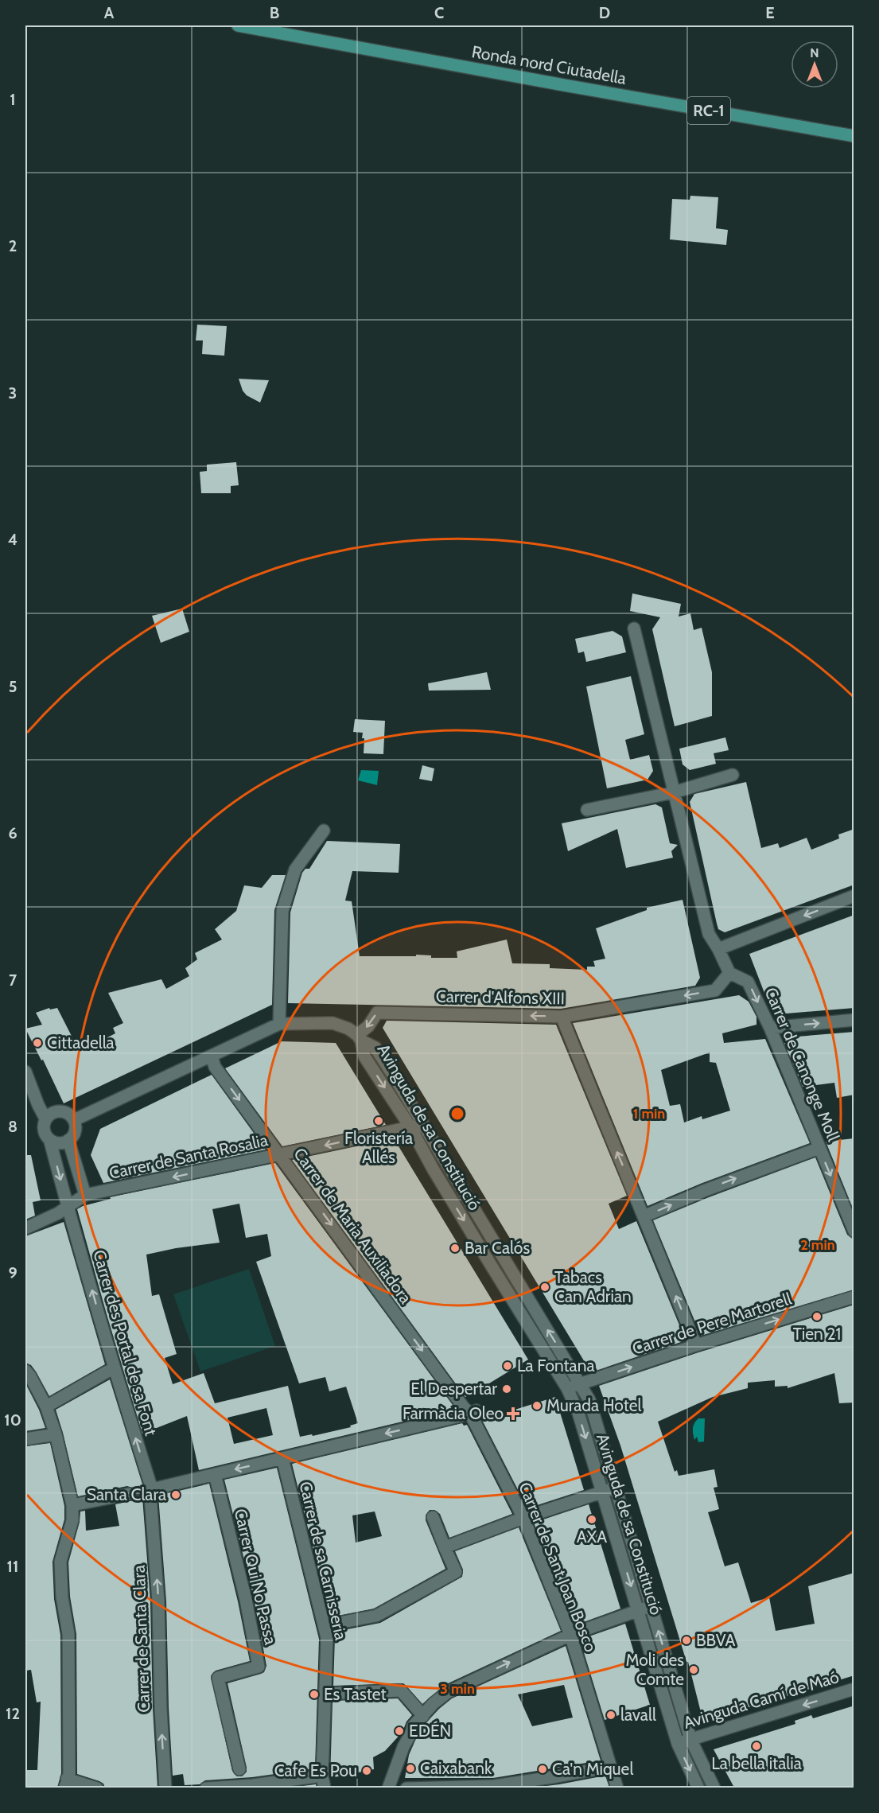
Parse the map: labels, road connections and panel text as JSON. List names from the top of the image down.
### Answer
{
  "streets": {
    "main road": ["Ronda nord Ciutadella", "RC-1"],
    "street": [
      "Carrer d'Alfons XIII",
      "Carrer de Canonge Moll",
      "Avinguda de sa Constitució",
      "Carrer de Santa Rosalia",
      "Carrer de Maria Auxiliadora",
      "Carrer de Pere Martorell",
      "Carrer des Portal de sa Font",
      "Carrer de sa Carnisseria",
      "Carrer de Sant Joan Bosco",
      "Carrer Qui No Passa",
      "Carrer de Santa Clara",
      "Avinguda Camí de Maó"
    ]
  },
  "crossings": [
    ["Carrer d'Alfons XIII", "Carrer de Canonge Moll"],
    ["Carrer d'Alfons XIII", "Avinguda de sa Constitució"],
    ["Avinguda de sa Constitució", "Carrer de Santa Rosalia"],
    ["Avinguda de sa Constitució", "Carrer de Pere Martorell"],
    ["Avinguda de sa Constitució", "Avinguda Camí de Maó"],
    ["Carrer de Santa Rosalia", "Carrer de Maria Auxiliadora"],
    ["Carrer de Santa Rosalia", "Carrer des Portal de sa Font"],
    ["Carrer de Maria Auxiliadora", "Carrer de Sant Joan Bosco"],
    ["Carrer des Portal de sa Font", "Carrer de Santa Clara"]
  ],
  "one_way": [
    "Carrer d'Alfons XIII",
    "Carrer de Canonge Moll",
    "Carrer de Maria Auxiliadora",
    "Carrer de Pere Martorell",
    "Avinguda Camí de Maó"
  ],
  "places": {
    "other": [
      "Cittadella",
      "Floristería Allés",
      "Bar Calós",
      "Tabacs Can Adrian",
      "Tien 21",
      "La Fontana",
      "El Despertar",
      "Murada Hotel",
      "Santa Clara",
      "AXA",
      "BBVA",
      "Moli des Comte",
      "Es Tastet",
      "lavall",
      "EDÉN",
      "La bella italia",
      "Caixabank",
      "Ca'n Miquel",
      "Cafe Es Pou"
    ],
    "health": ["Farmàcia Oleo"]
  },
  "north": "top",
  "grid": {
    "columns": [
      "A",
      "B",
      "C",
      "D",
      "E"
    ],
    "rows": [
      "1",
      "2",
      "3",
      "4",
      "5",
      "6",
      "7",
      "8",
      "9",
      "10",
      "11",
      "12"
    ]
  },
  "rings": ["1 min", "2 min", "3 min"]
}
